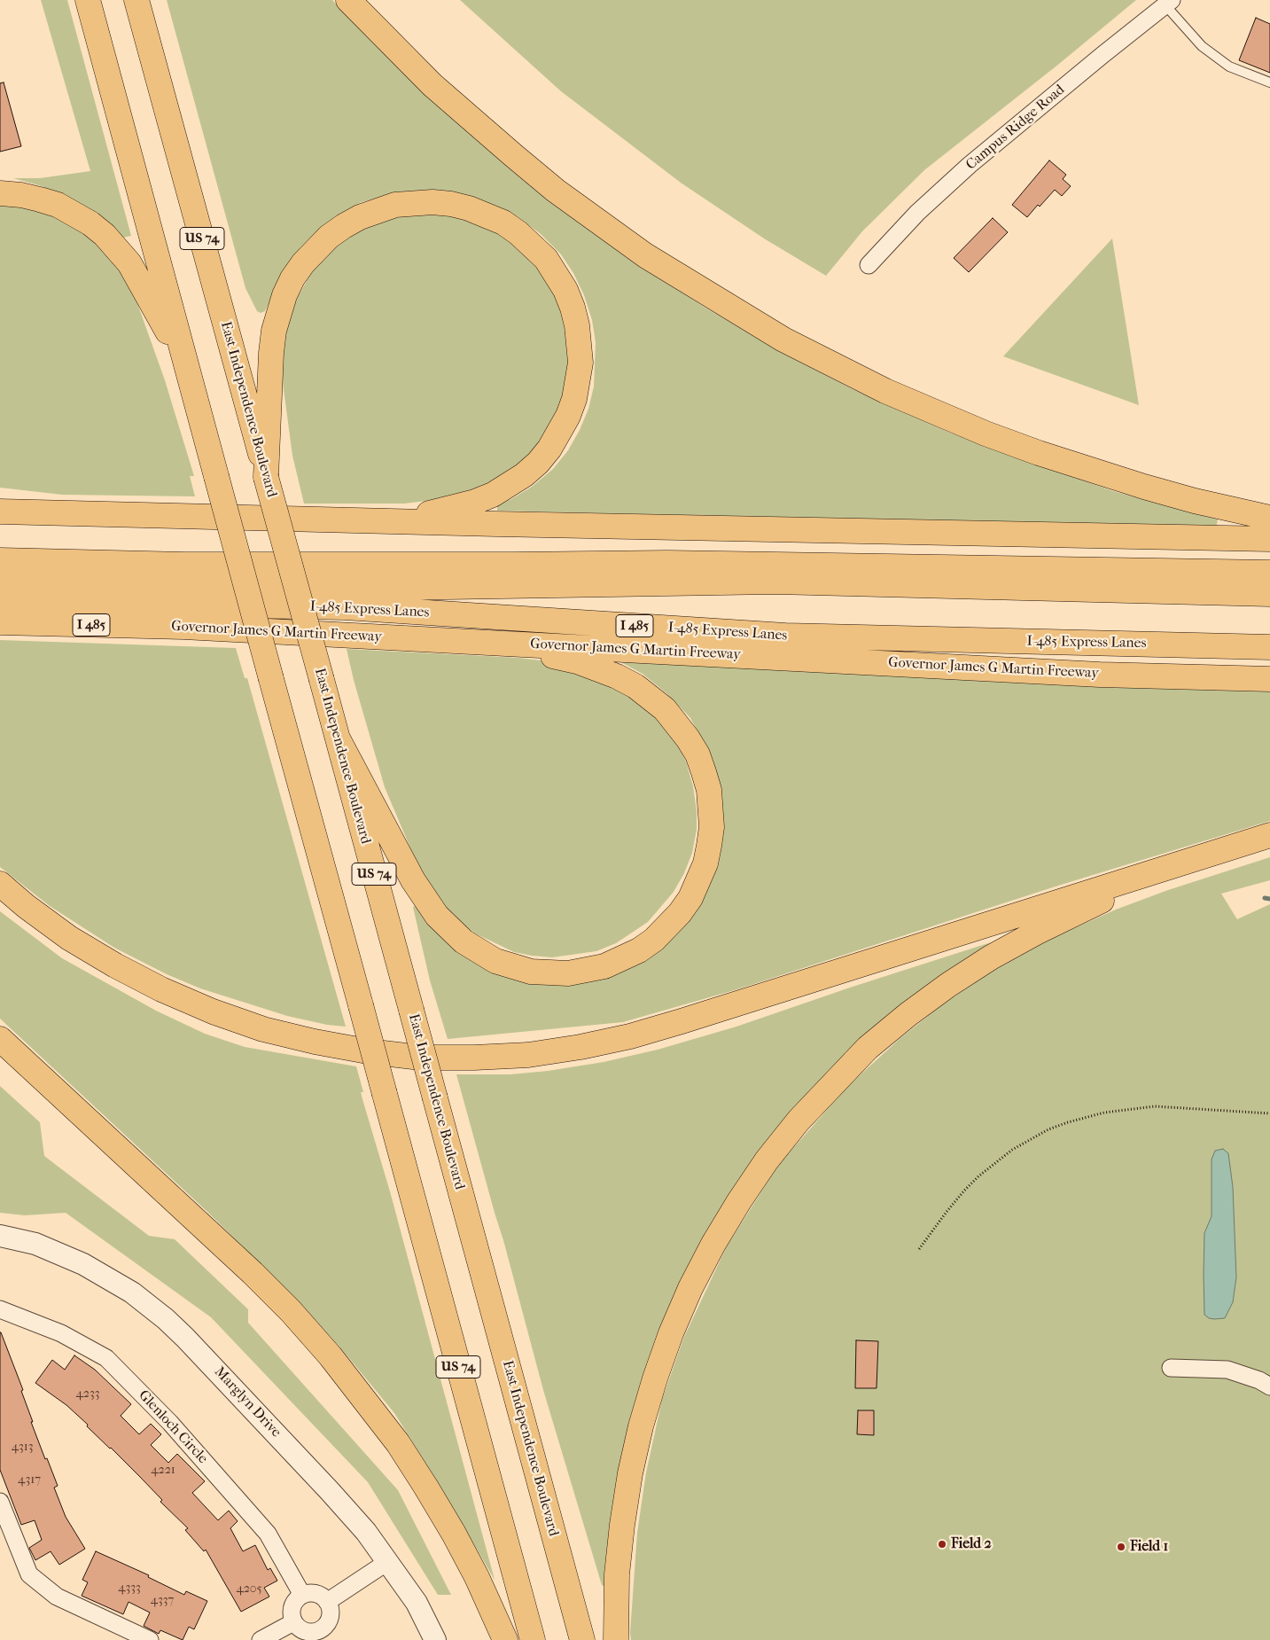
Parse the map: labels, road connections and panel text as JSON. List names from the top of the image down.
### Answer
{
  "streets": {
    "highway": [
      "US 74",
      "East Independence Boulevard",
      "I-485 Express Lanes",
      "I 485",
      "Governor James G Martin Freeway"
    ],
    "street": ["Campus Ridge Road", "Marglyn Drive", "Glenloch Circle"]
  },
  "places": ["Field 2", "Field 1"],
  "house_numbers": [
    "4233",
    "4313",
    "4221",
    "4317",
    "4333",
    "4205",
    "4337"
  ]
}
